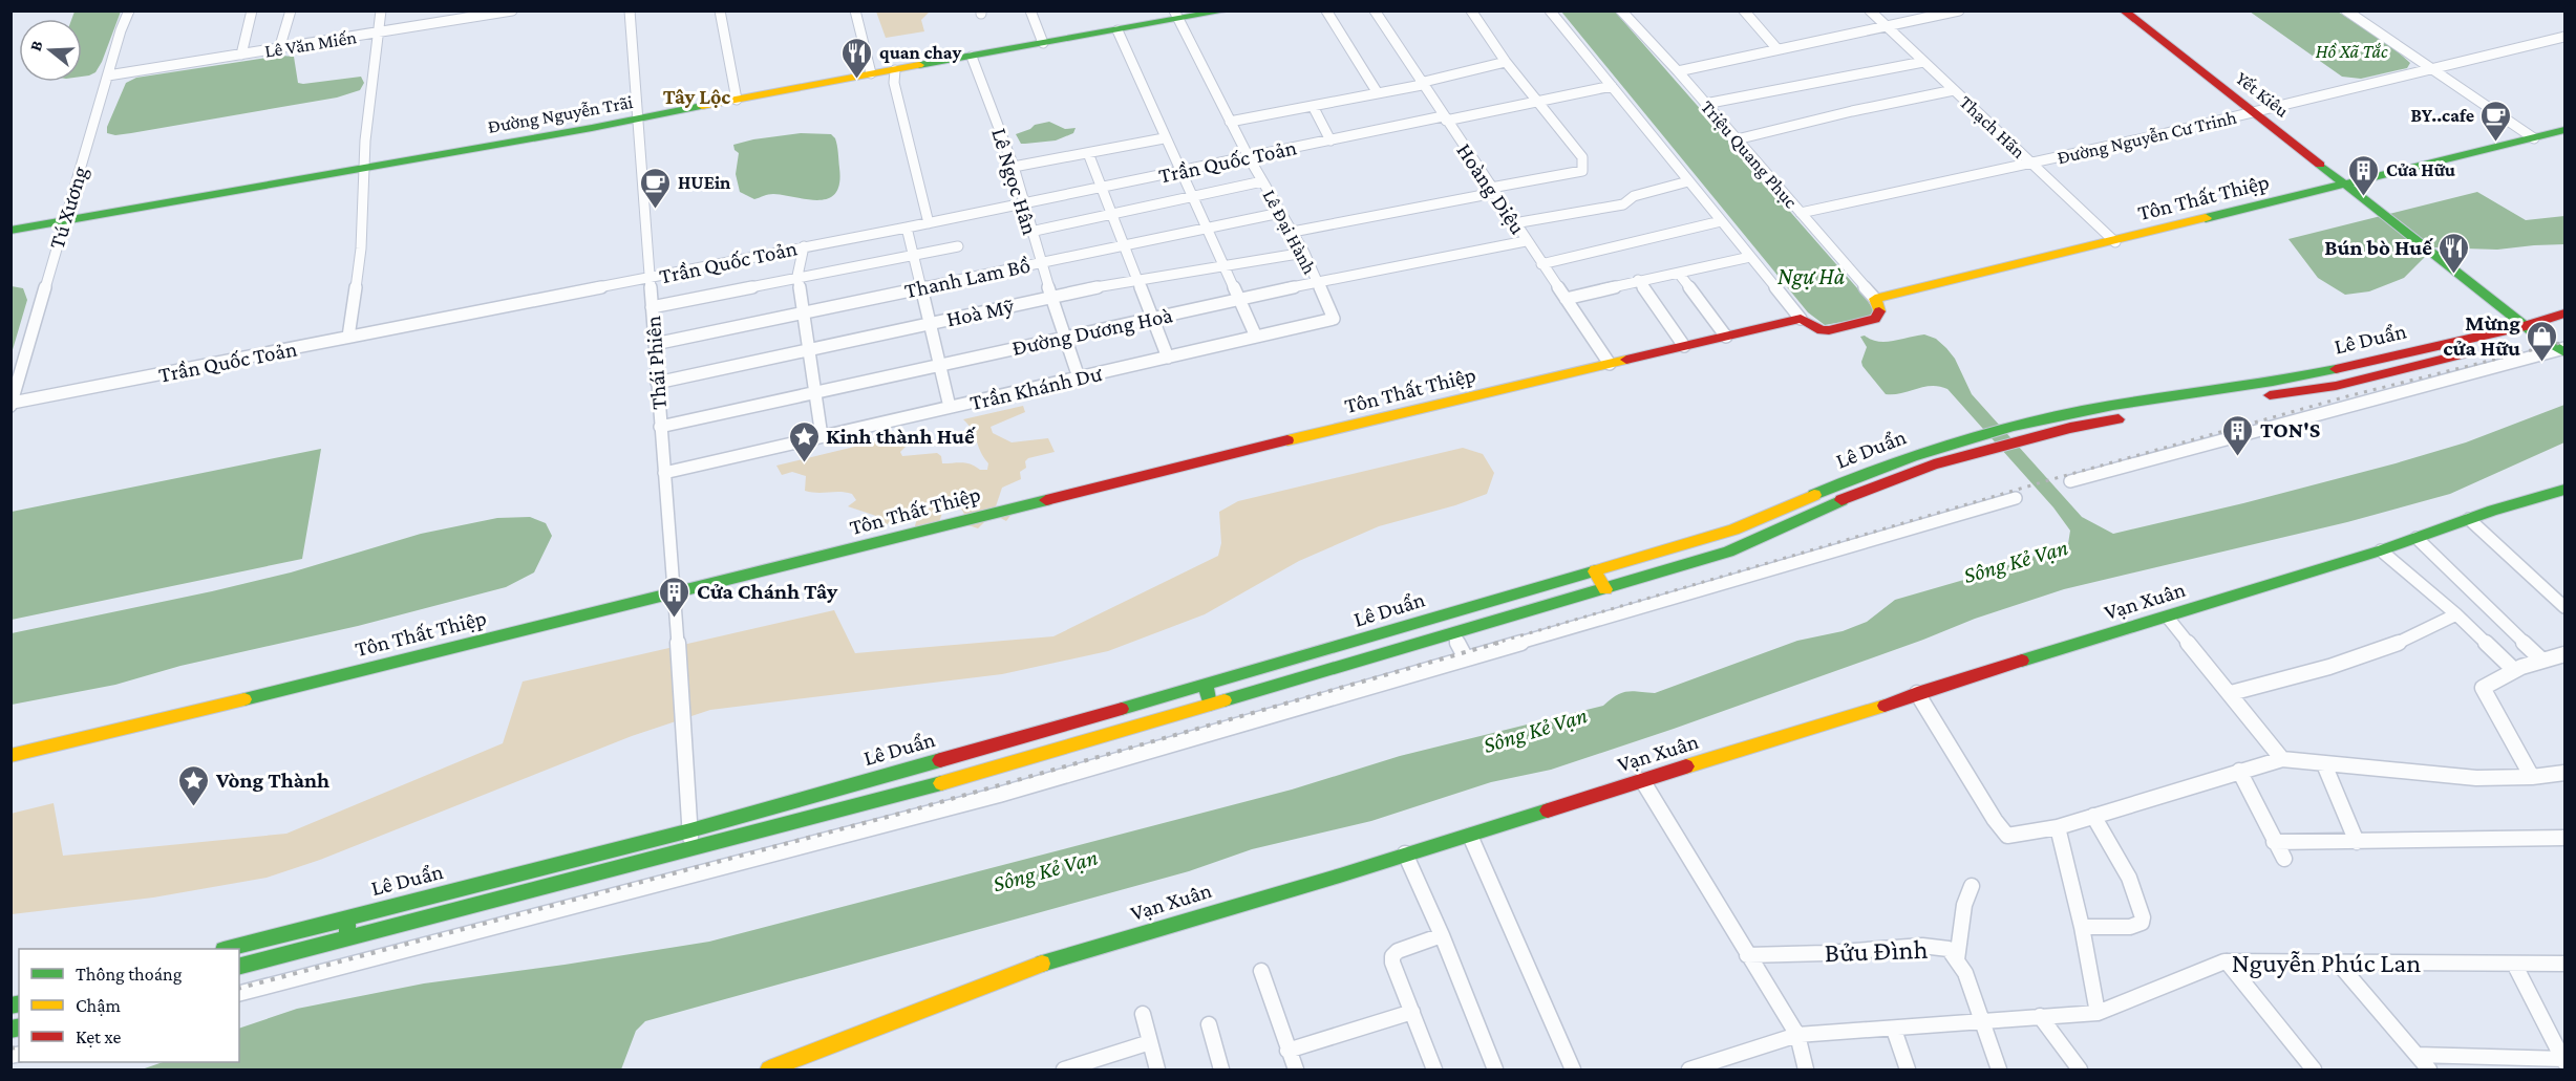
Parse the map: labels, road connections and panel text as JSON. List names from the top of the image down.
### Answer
{
  "streets": {
    "main road": [
      "Yết Kiêu",
      "Đường Nguyễn Trãi",
      "Tôn Thất Thiệp",
      "Lê Duẩn",
      "Vạn Xuân"
    ],
    "street": [
      "Lê Văn Miến",
      "Thạch Hãn",
      "Đường Nguyễn Cư Trinh",
      "Triệu Quang Phục",
      "Trần Quốc Toản",
      "Lê Ngọc Hân",
      "Hoàng Diệu",
      "Tú Xương",
      "Lê Đại Hành",
      "Thanh Lam Bồ",
      "Hoà Mỹ",
      "Đường Dương Hoà",
      "Thái Phiên",
      "Trần Khánh Dư",
      "Bửu Đình",
      "Nguyễn Phúc Lan"
    ]
  },
  "crossings": [
    ["Lê Văn Miến", "Tú Xương"],
    ["Yết Kiêu", "Đường Nguyễn Cư Trinh"],
    ["Yết Kiêu", "Tôn Thất Thiệp"],
    ["Yết Kiêu", "Lê Duẩn"],
    ["Đường Nguyễn Trãi", "Lê Ngọc Hân"],
    ["Đường Nguyễn Trãi", "Tú Xương"],
    ["Đường Nguyễn Trãi", "Lê Đại Hành"],
    ["Đường Nguyễn Trãi", "Thái Phiên"],
    ["Thạch Hãn", "Đường Nguyễn Cư Trinh"],
    ["Thạch Hãn", "Tôn Thất Thiệp"],
    ["Đường Nguyễn Cư Trinh", "Triệu Quang Phục"],
    ["Triệu Quang Phục", "Tôn Thất Thiệp"],
    ["Trần Quốc Toản", "Lê Ngọc Hân"],
    ["Trần Quốc Toản", "Hoàng Diệu"],
    ["Trần Quốc Toản", "Tú Xương"],
    ["Trần Quốc Toản", "Lê Đại Hành"],
    ["Trần Quốc Toản", "Thái Phiên"],
    ["Lê Ngọc Hân", "Thanh Lam Bồ"],
    ["Lê Ngọc Hân", "Hoà Mỹ"],
    ["Lê Ngọc Hân", "Đường Dương Hoà"],
    ["Lê Ngọc Hân", "Trần Khánh Dư"],
    ["Hoàng Diệu", "Tôn Thất Thiệp"],
    ["Hoàng Diệu", "Đường Dương Hoà"],
    ["Tôn Thất Thiệp", "Thái Phiên"],
    ["Lê Đại Hành", "Thanh Lam Bồ"],
    ["Lê Đại Hành", "Hoà Mỹ"],
    ["Lê Đại Hành", "Đường Dương Hoà"],
    ["Lê Đại Hành", "Trần Khánh Dư"],
    ["Thanh Lam Bồ", "Thái Phiên"],
    ["Hoà Mỹ", "Thái Phiên"],
    ["Đường Dương Hoà", "Thái Phiên"],
    ["Lê Duẩn", "Thái Phiên"],
    ["Thái Phiên", "Trần Khánh Dư"],
    ["Bửu Đình", "Nguyễn Phúc Lan"]
  ],
  "districts": ["Tây Lộc"],
  "water": ["Hồ Xã Tắc", "Ngự Hà", "Sông Kẻ Vạn"],
  "places": {
    "restaurant": ["quan chay", "Bún bò Huế"],
    "cafe": ["BY..cafe", "HUEin"],
    "building": ["Cửa Hữu", "TON'S", "Cửa Chánh Tây"],
    "shop": ["Mừng cửa Hữu"],
    "place": ["Kinh thành Huế", "Vòng Thành"]
  },
  "legend": ["Thông thoáng", "Chậm", "Kẹt xe"],
  "north": "left"
}
